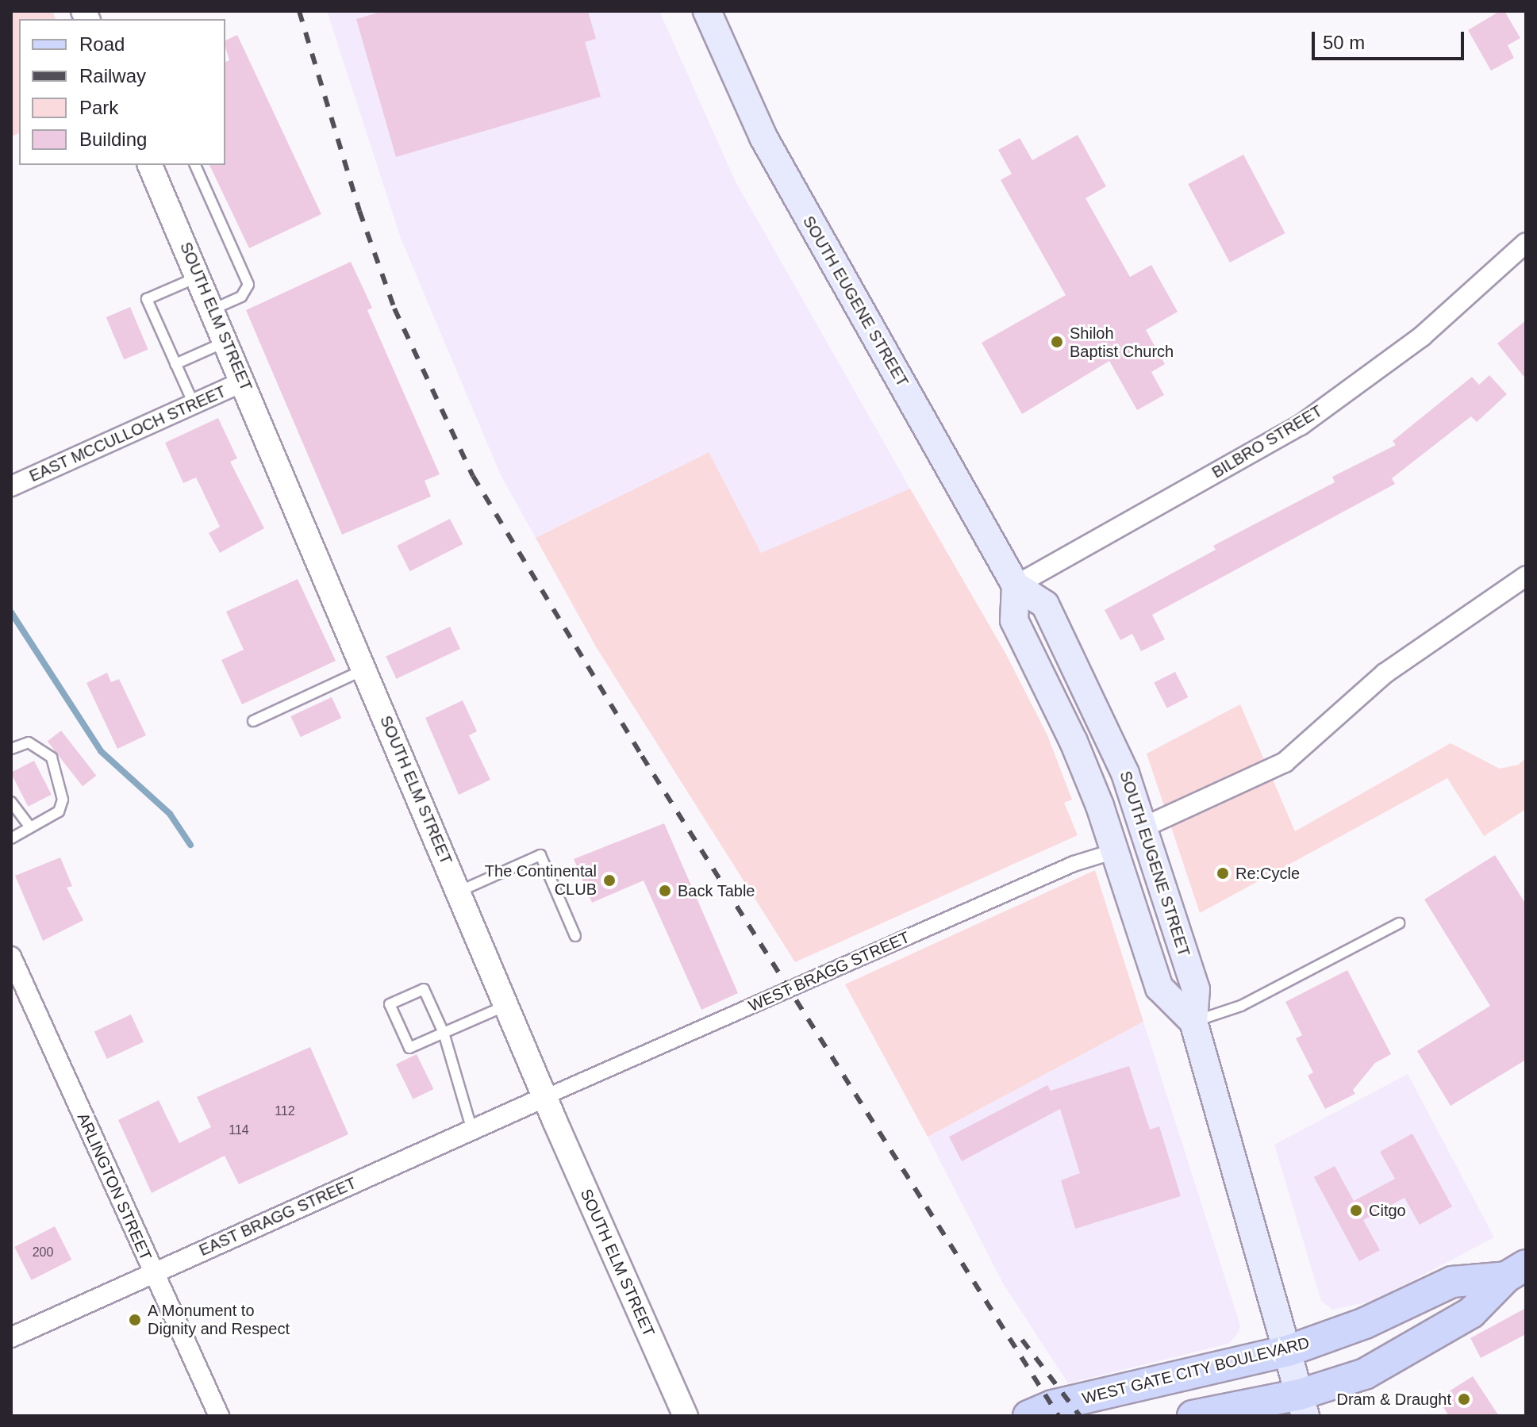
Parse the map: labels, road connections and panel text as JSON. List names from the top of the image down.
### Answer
{
  "streets": {
    "main road": ["SOUTH EUGENE STREET", "WEST GATE CITY BOULEVARD"],
    "street": [
      "SOUTH ELM STREET",
      "EAST MCCULLOCH STREET",
      "BILBRO STREET",
      "WEST BRAGG STREET",
      "ARLINGTON STREET",
      "EAST BRAGG STREET"
    ]
  },
  "crossings": [
    ["SOUTH EUGENE STREET", "BILBRO STREET"],
    ["SOUTH EUGENE STREET", "WEST BRAGG STREET"],
    ["SOUTH EUGENE STREET", "WEST GATE CITY BOULEVARD"],
    ["SOUTH ELM STREET", "EAST MCCULLOCH STREET"],
    ["SOUTH ELM STREET", "WEST BRAGG STREET"],
    ["SOUTH ELM STREET", "EAST BRAGG STREET"],
    ["WEST BRAGG STREET", "EAST BRAGG STREET"],
    ["ARLINGTON STREET", "EAST BRAGG STREET"]
  ],
  "places": [
    "Shiloh Baptist Church",
    "Re:Cycle",
    "The Continental CLUB",
    "Back Table",
    "Citgo",
    "A Monument to Dignity and Respect",
    "Dram & Draught"
  ],
  "house_numbers": ["112", "114", "200"],
  "legend": [
    "Road",
    "Railway",
    "Park",
    "Building"
  ],
  "scale_bar": "50 m"
}
